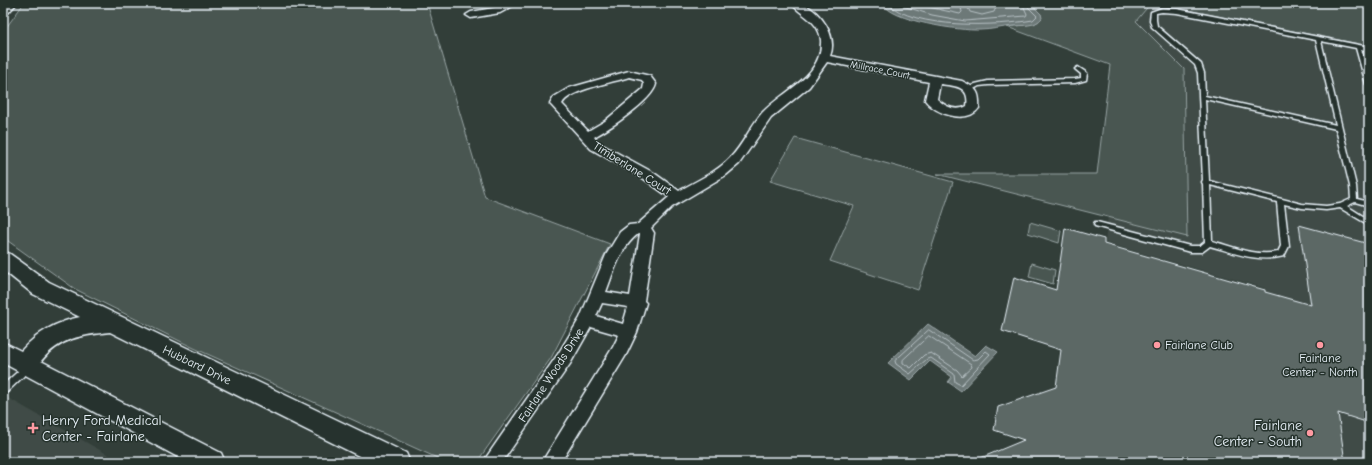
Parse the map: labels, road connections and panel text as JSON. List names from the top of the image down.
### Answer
{
  "streets": {
    "street": [
      "Millrace Court",
      "Timberlane Court",
      "Hubbard Drive",
      "Fairlane Woods Drive"
    ]
  },
  "crossings": [
    ["Millrace Court", "Fairlane Woods Drive"],
    ["Timberlane Court", "Fairlane Woods Drive"]
  ],
  "places": {
    "other": ["Fairlane Club", "Fairlane Center - North", "Fairlane Center - South"],
    "health": ["Henry Ford Medical Center - Fairlane"]
  }
}
